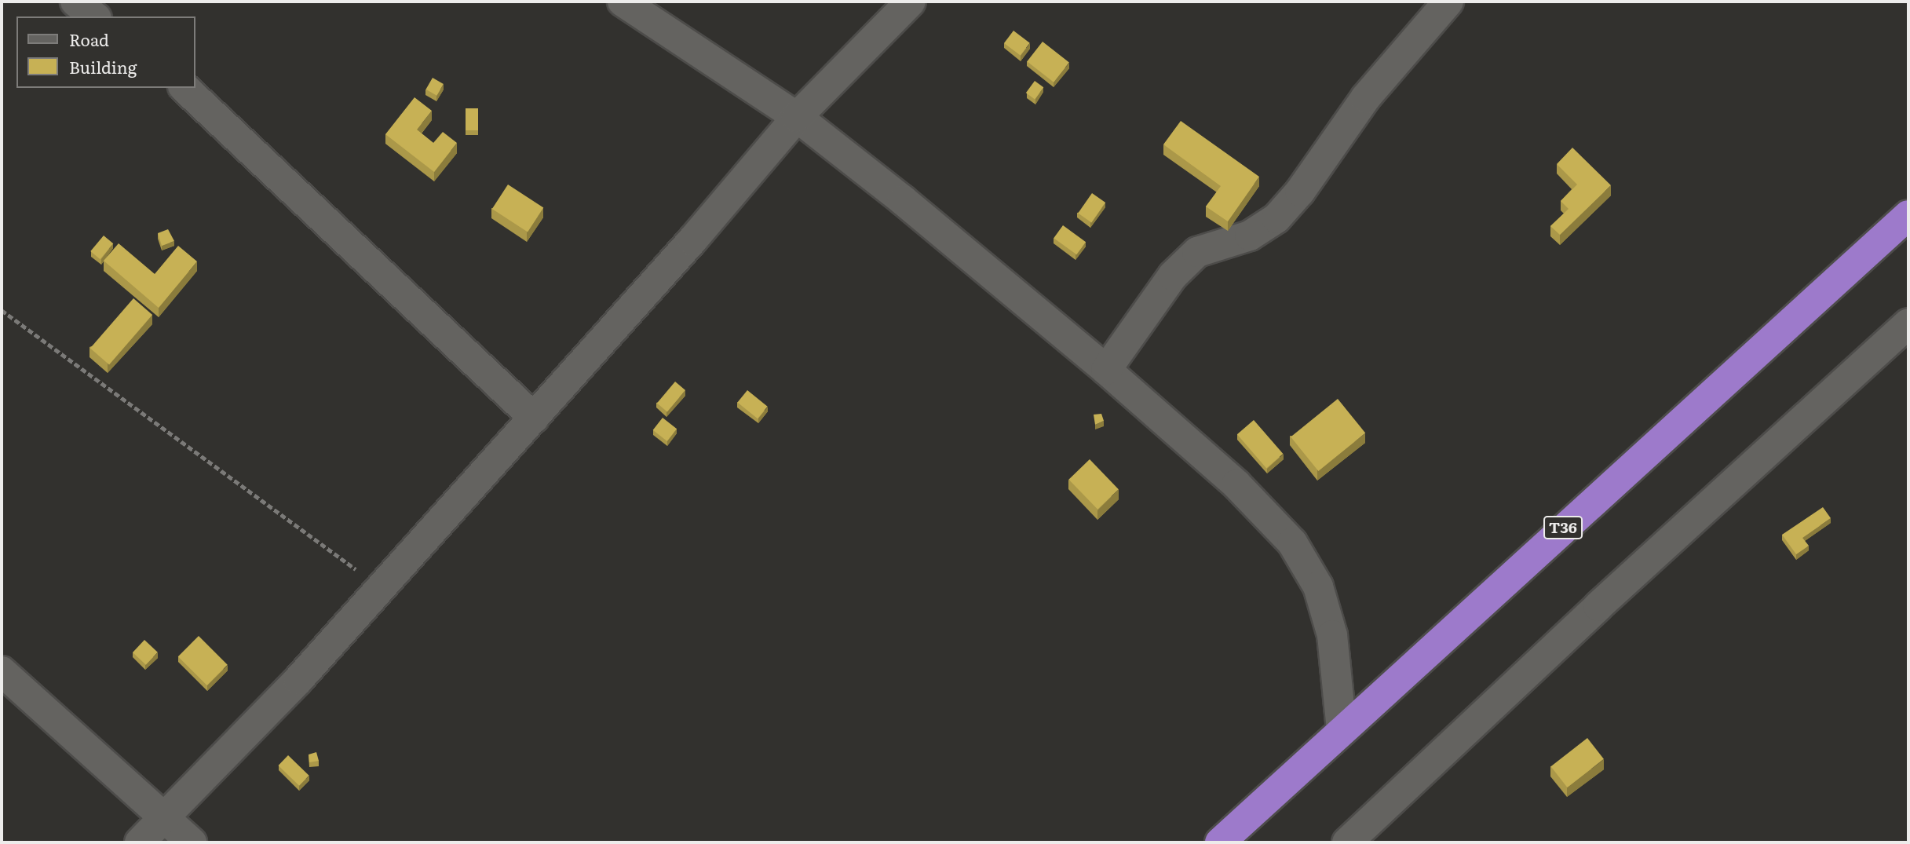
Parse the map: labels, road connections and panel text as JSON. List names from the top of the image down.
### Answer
{
  "streets": {
    "highway": ["T36"]
  },
  "legend": ["Road", "Building"]
}
